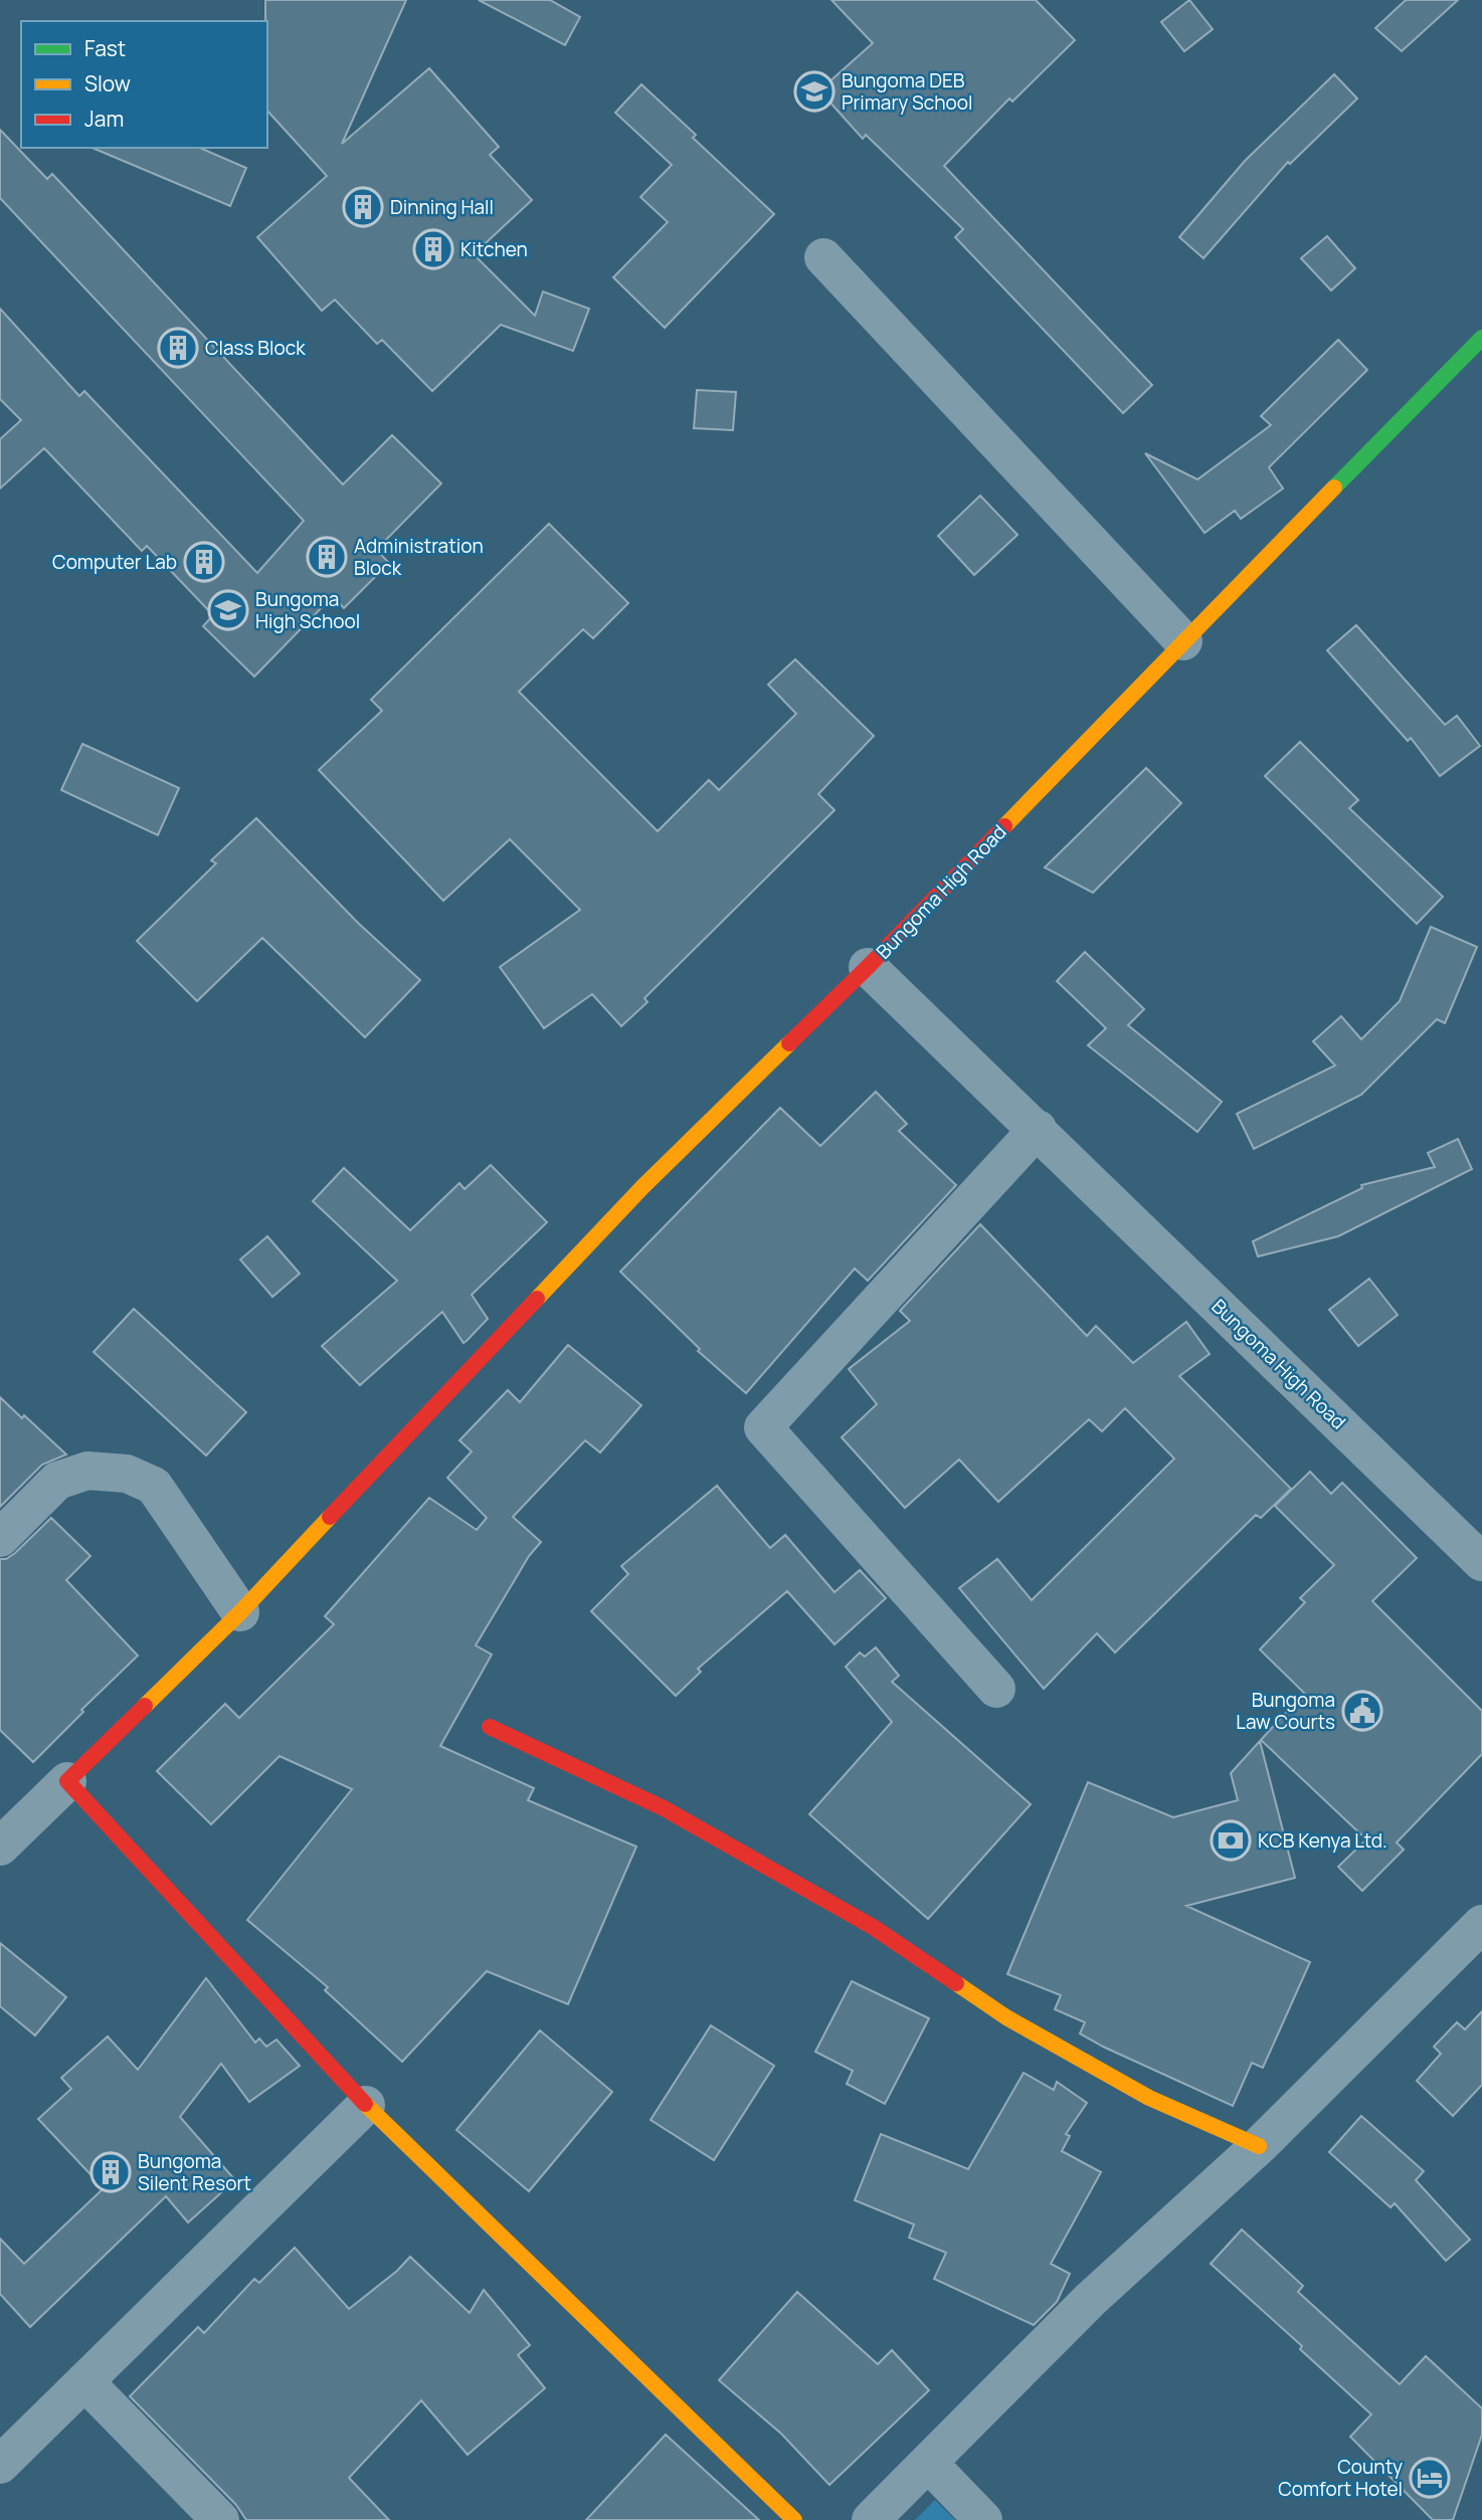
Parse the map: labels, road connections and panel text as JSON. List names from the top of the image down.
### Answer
{
  "streets": {
    "street": ["Bungoma High Road"]
  },
  "places": {
    "school or university": ["Bungoma DEB Primary School", "Bungoma High School"],
    "building": [
      "Dinning Hall",
      "Kitchen",
      "Class Block",
      "Administration Block",
      "Computer Lab",
      "Bungoma Silent Resort"
    ],
    "public building": ["Bungoma Law Courts"],
    "bank": ["KCB Kenya Ltd."],
    "hotel": ["County Comfort Hotel"]
  },
  "legend": ["Fast", "Slow", "Jam"]
}
